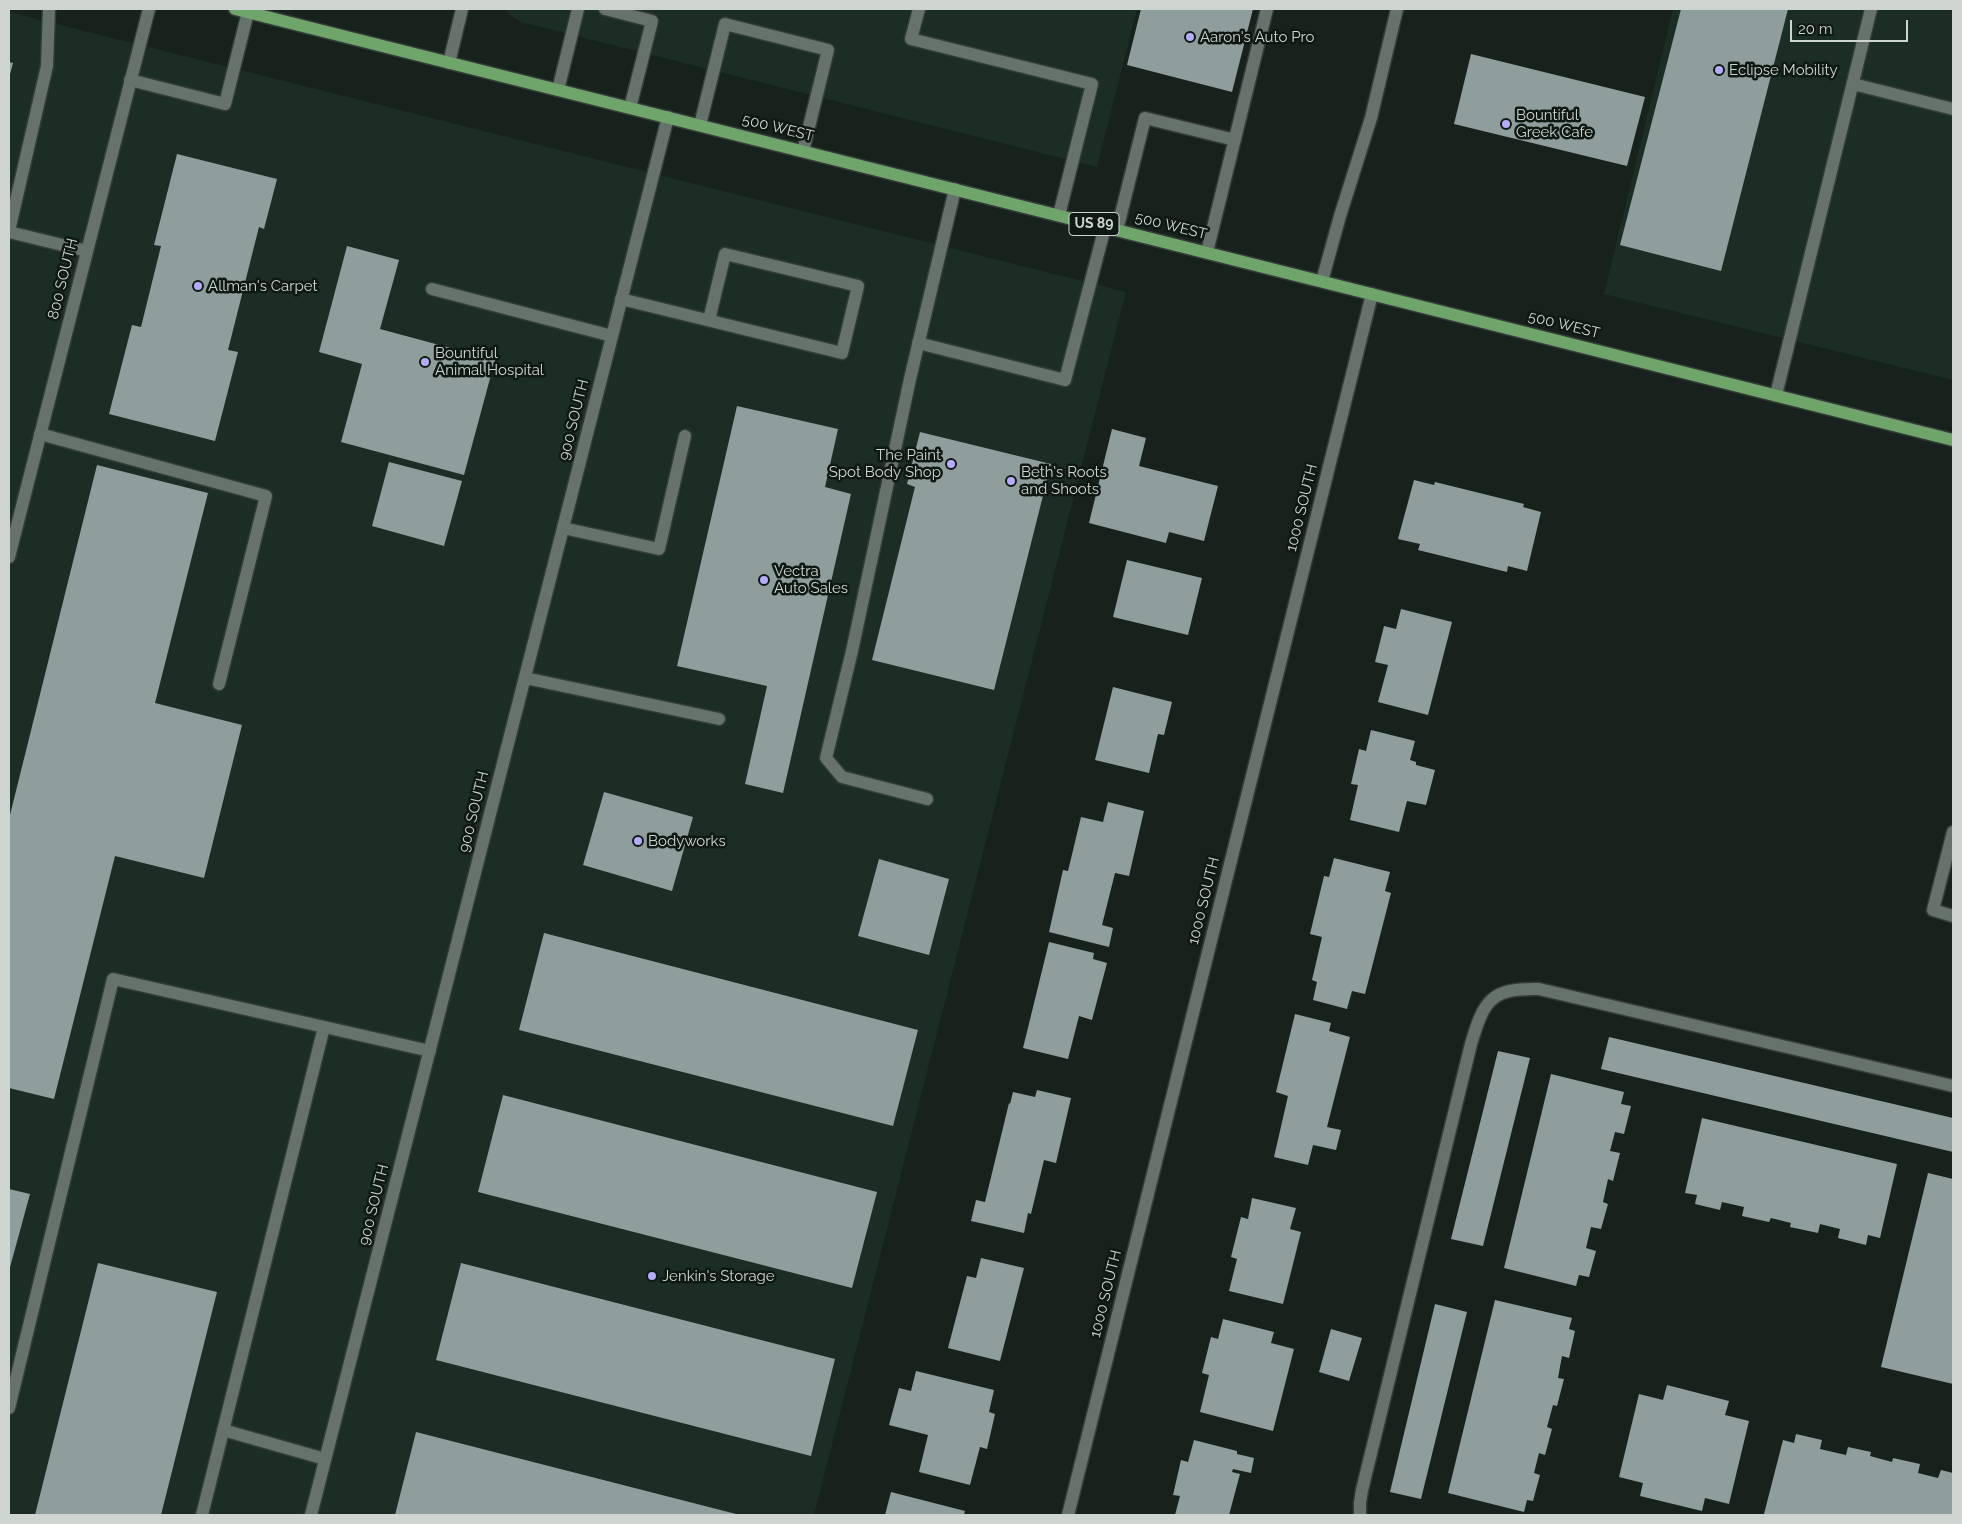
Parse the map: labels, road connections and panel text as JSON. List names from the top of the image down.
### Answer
{
  "streets": {
    "main road": ["500 WEST", "US 89"],
    "street": ["800 SOUTH", "900 SOUTH", "1000 SOUTH"]
  },
  "crossings": [
    ["500 WEST", "900 SOUTH"],
    ["500 WEST", "1000 SOUTH"]
  ],
  "places": [
    "Aaron's Auto Pro",
    "Eclipse Mobility",
    "Bountiful Greek Cafe",
    "Allman's Carpet",
    "Bountiful Animal Hospital",
    "The Paint Spot Body Shop",
    "Beth's Roots and Shoots",
    "Vectra Auto Sales",
    "Bodyworks",
    "Jenkin's Storage"
  ],
  "scale_bar": "20 m"
}
